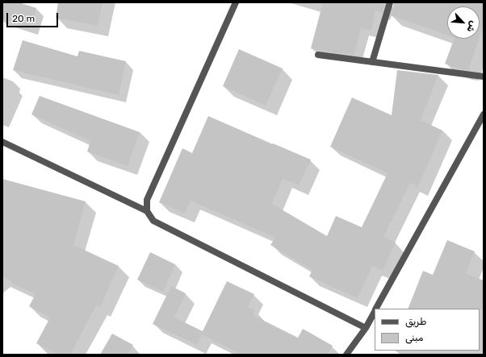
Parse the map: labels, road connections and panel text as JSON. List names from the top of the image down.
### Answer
{
  "legend": ["طريق", "مبنى"],
  "scale_bar": "20 m",
  "north": "bottom right"
}
